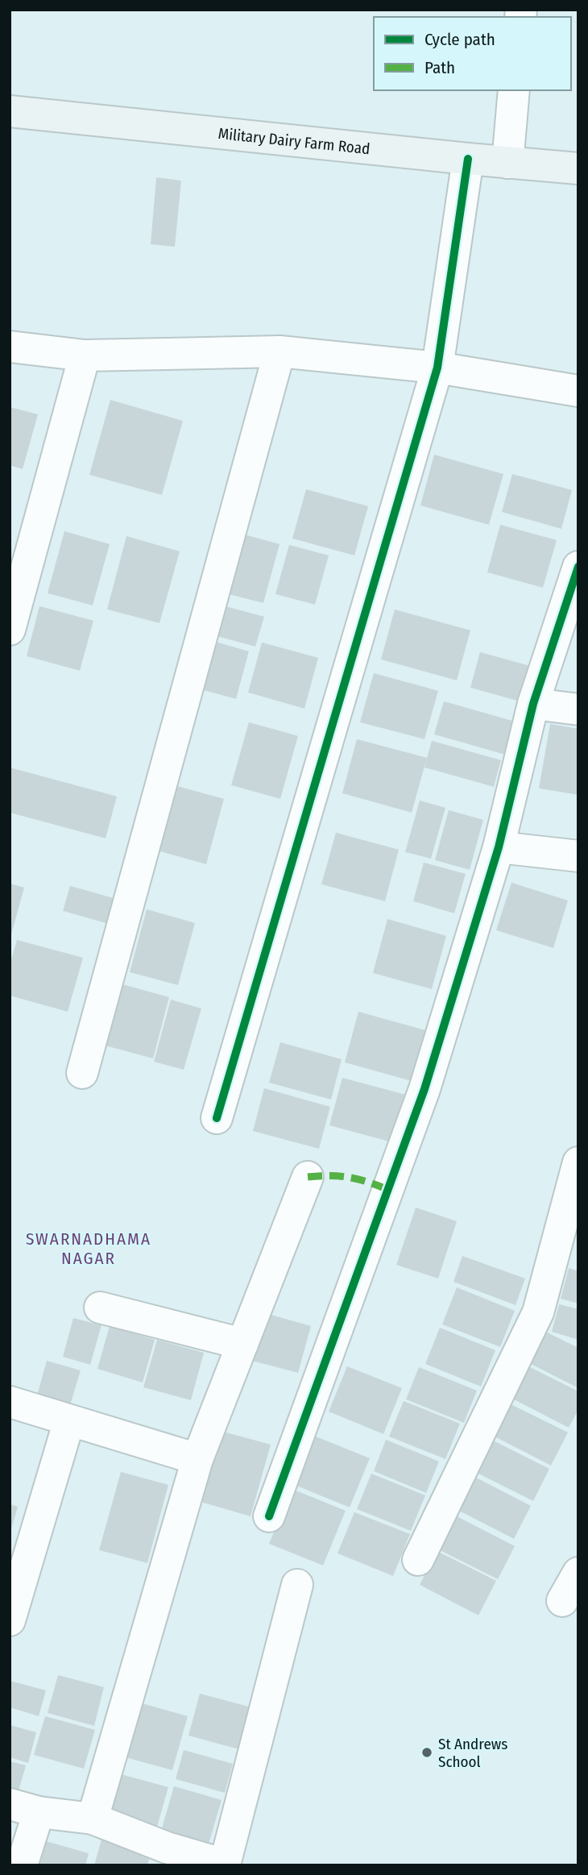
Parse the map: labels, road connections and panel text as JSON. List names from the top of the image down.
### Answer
{
  "streets": {
    "main road": ["Military Dairy Farm Road"]
  },
  "districts": ["SWARNADHAMA NAGAR"],
  "places": ["St Andrews School"],
  "legend": ["Cycle path", "Path"]
}
